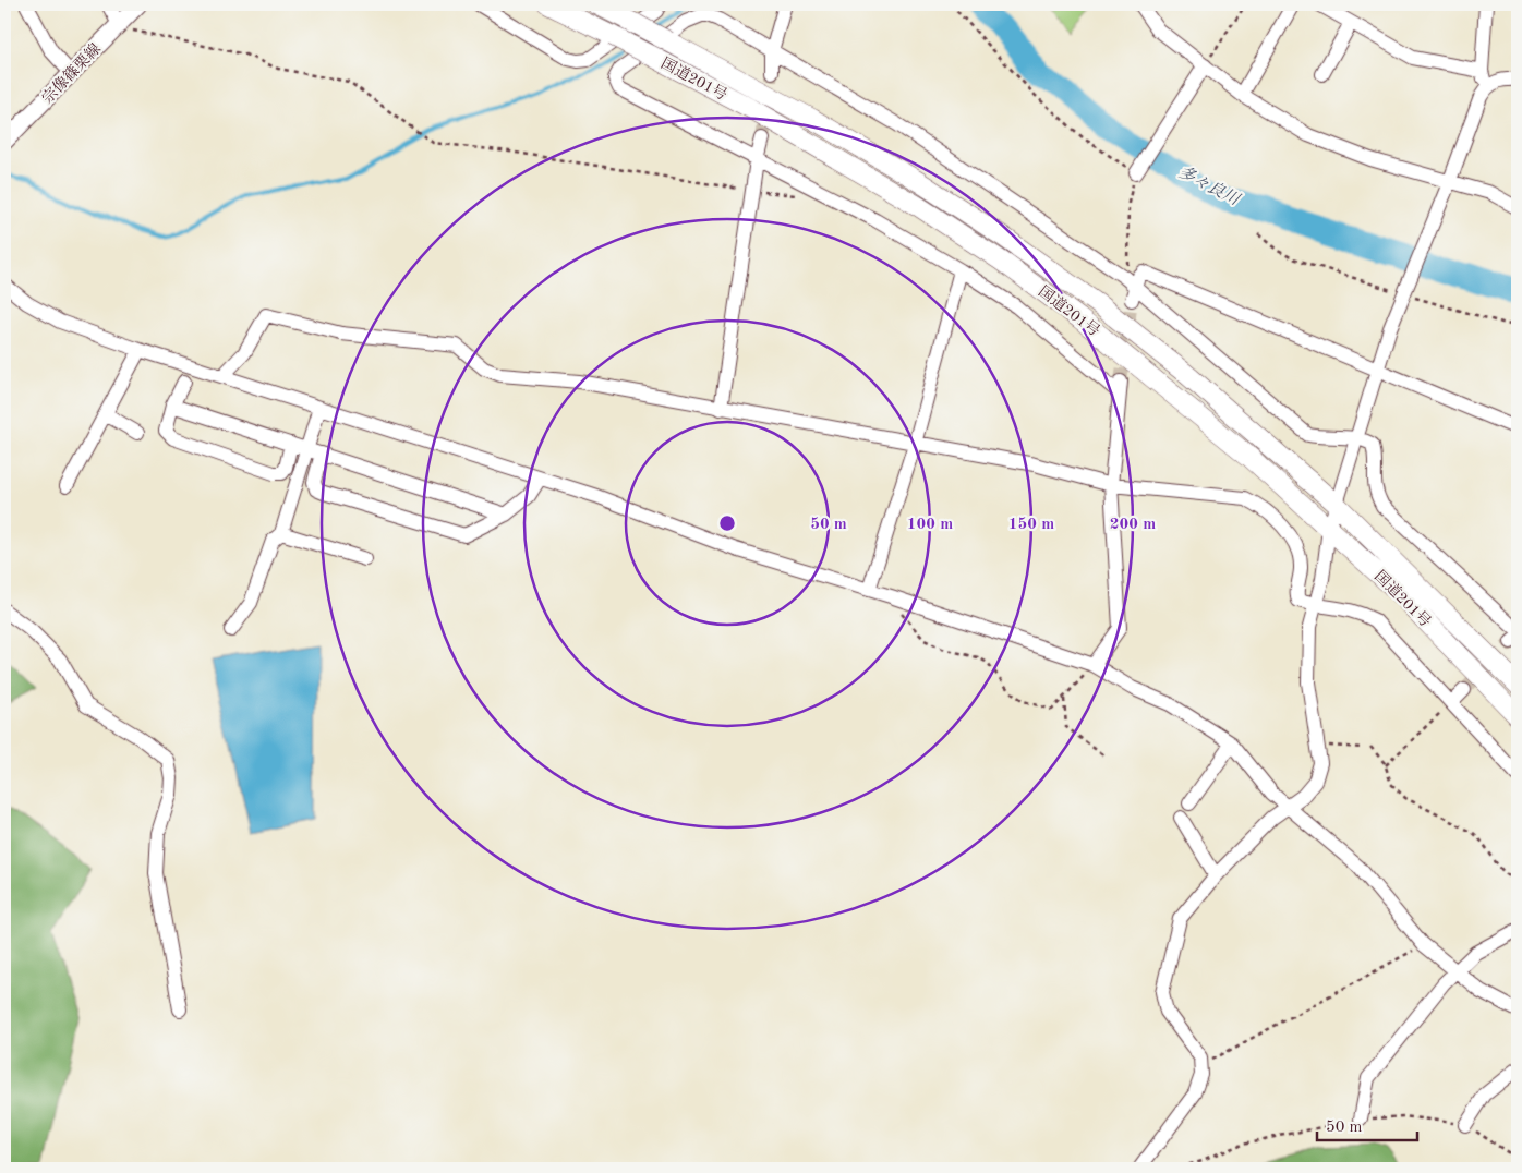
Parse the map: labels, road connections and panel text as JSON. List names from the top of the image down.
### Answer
{
  "streets": {
    "highway": ["国道201号"],
    "main road": ["宗像篠栗線"]
  },
  "water": ["多々良川"],
  "scale_bar": "50 m",
  "rings": [
    "50 m",
    "100 m",
    "150 m",
    "200 m"
  ]
}
